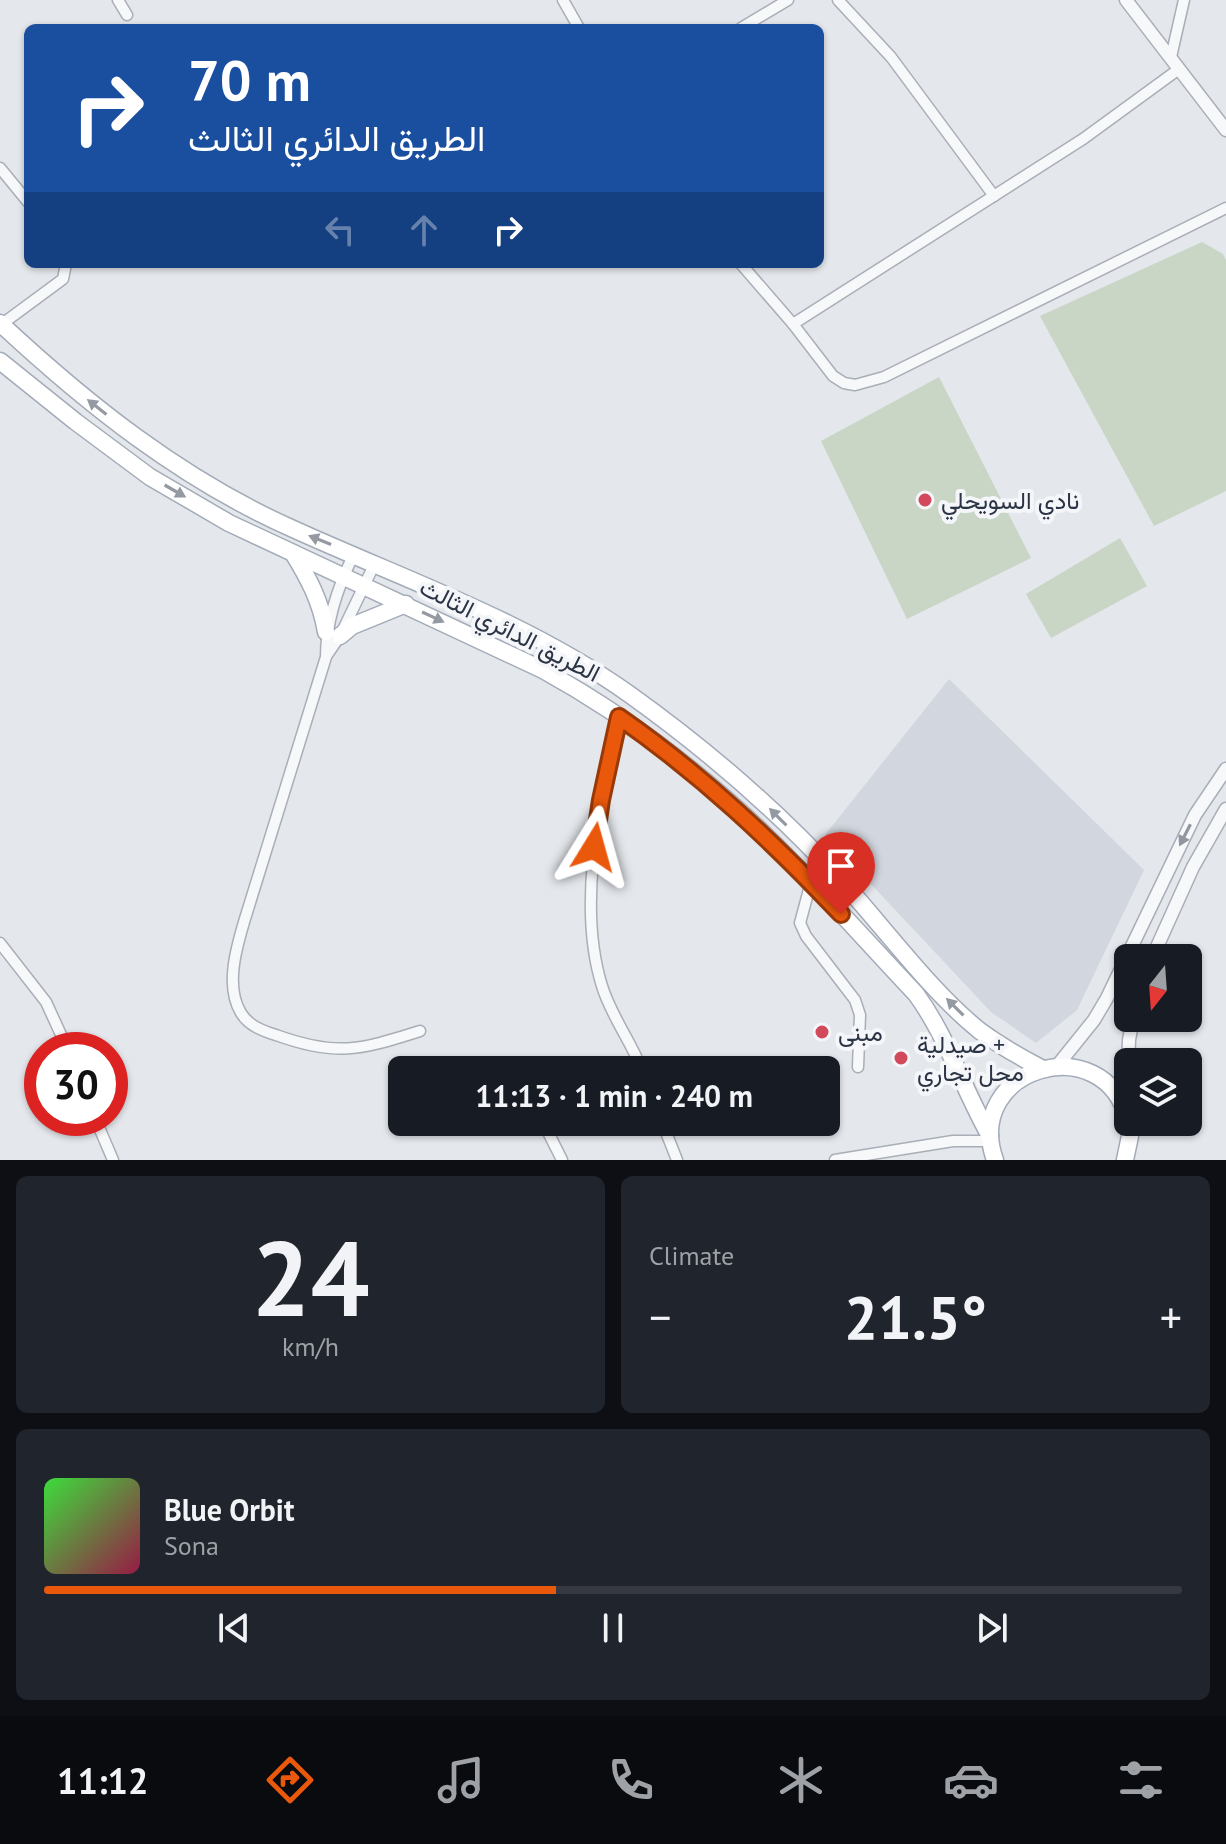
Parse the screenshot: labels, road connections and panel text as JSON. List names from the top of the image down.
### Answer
{
  "streets": {
    "main road": ["الطريق الدائري الثالث"]
  },
  "places": ["نادي السويحلي", "مبنى", "صيدلية + محل تجاري"],
  "north": "bottom",
  "page": {
    "turn": ["70 m", "الطريق الدائري الثالث"],
    "limit": "30",
    "trip": "11:13 · 1 min · 240 m",
    "tile": [
      ["24", "km/h"],
      "Climate"
    ],
    "heat": ["−", "21.5°", "+"],
    "song": ["Blue Orbit", "Sona"],
    "tabs": "11:12"
  }
}
